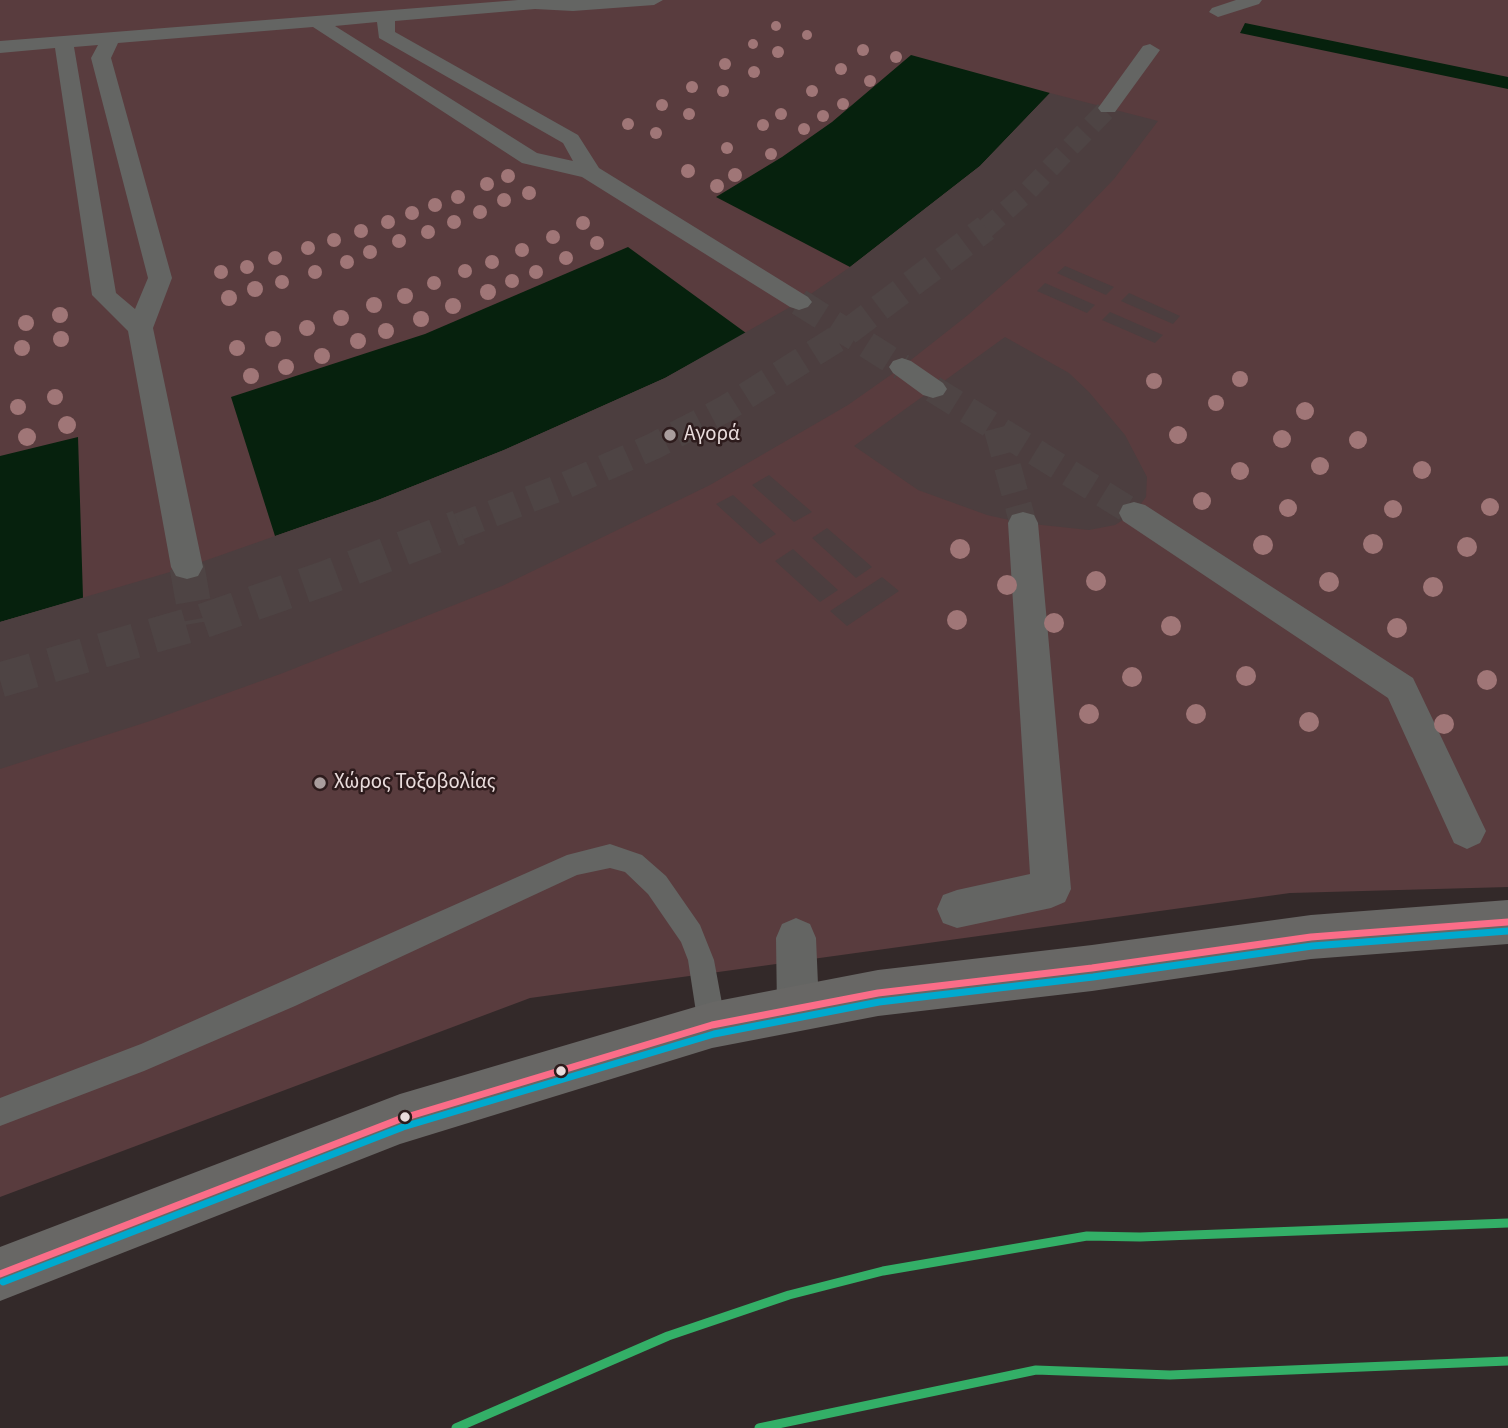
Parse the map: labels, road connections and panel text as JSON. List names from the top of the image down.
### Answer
{
  "places": ["Αγορά", "Χώρος Τοξοβολίας"]
}
